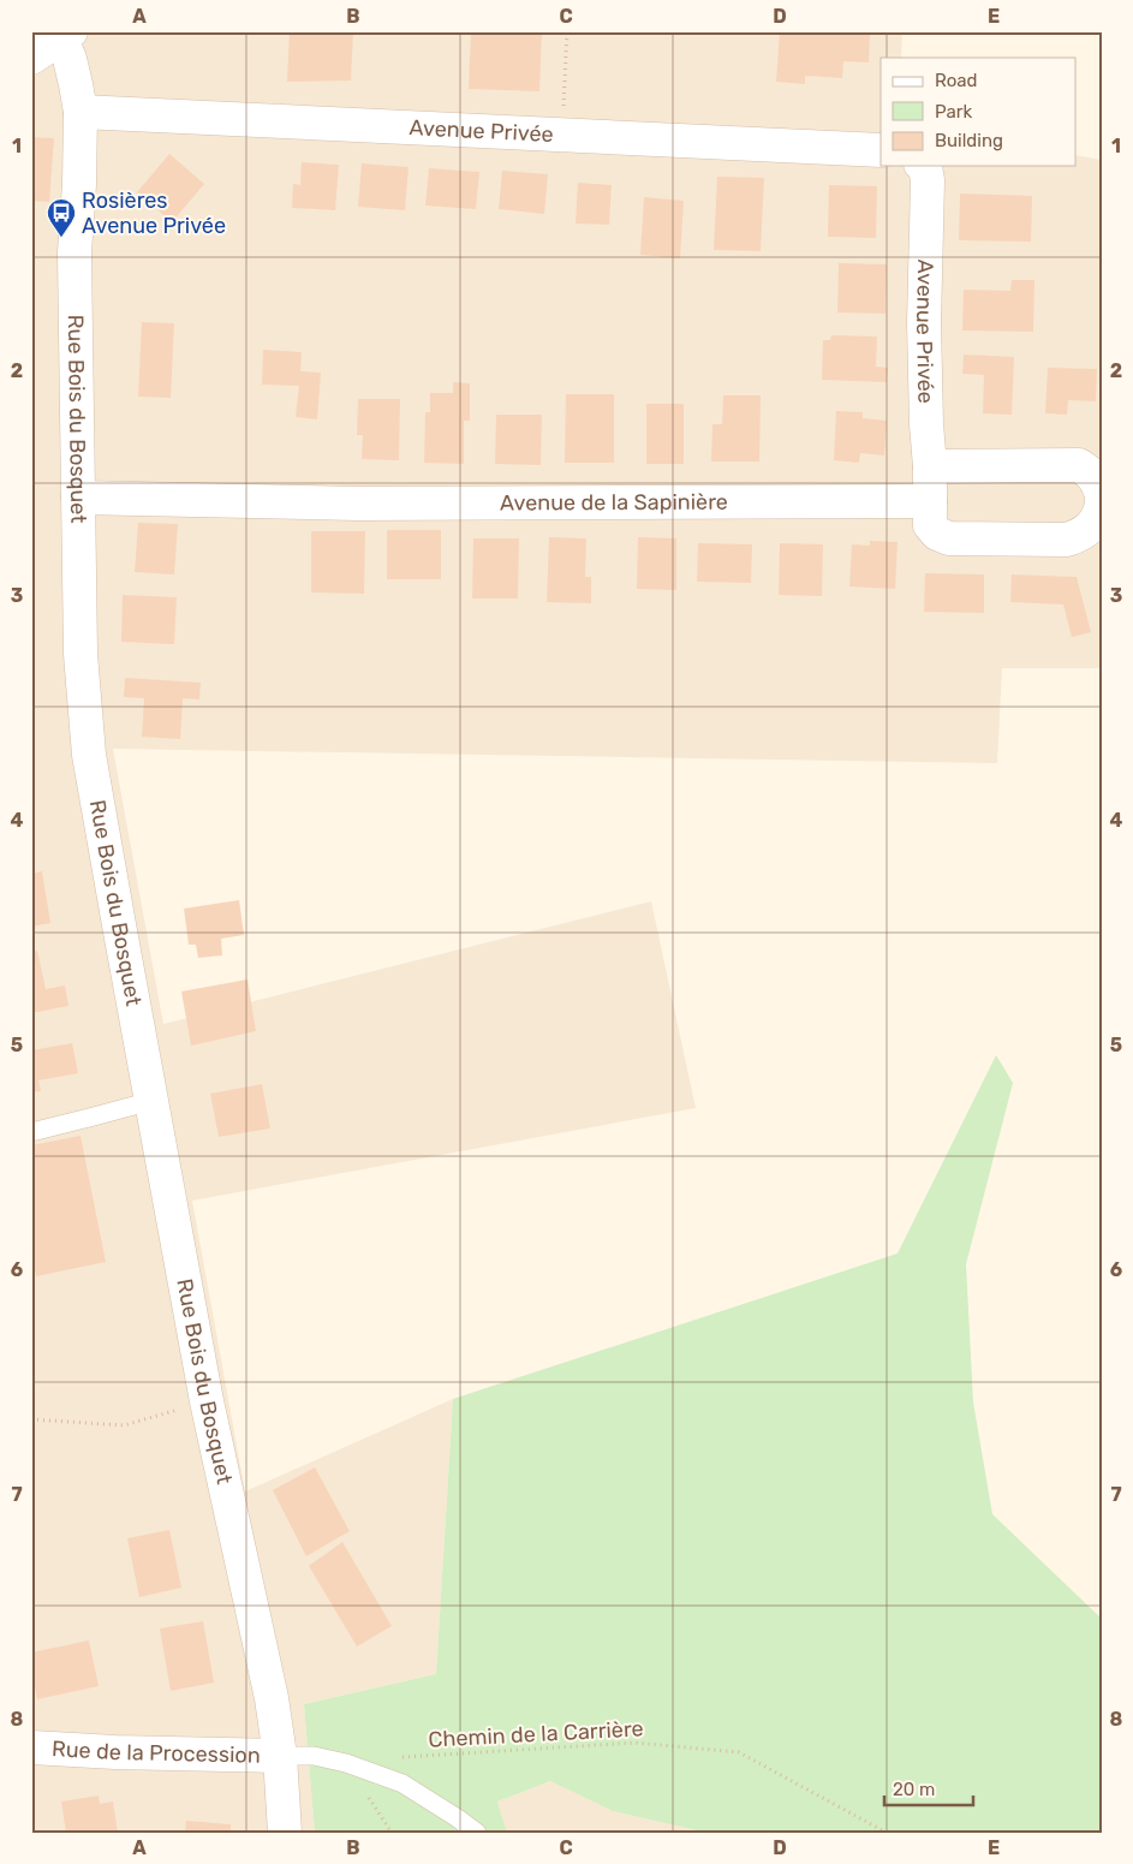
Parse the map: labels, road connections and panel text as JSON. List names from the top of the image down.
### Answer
{
  "streets": {
    "street": [
      "Avenue Privée",
      "Rue Bois du Bosquet",
      "Avenue de la Sapinière",
      "Rue de la Procession"
    ],
    "path": ["Chemin de la Carrière"]
  },
  "crossings": [
    ["Avenue Privée", "Rue Bois du Bosquet"],
    ["Avenue Privée", "Avenue de la Sapinière"],
    ["Rue Bois du Bosquet", "Avenue de la Sapinière"],
    ["Rue Bois du Bosquet", "Rue de la Procession"]
  ],
  "places": {
    "bus stop": ["Rosières Avenue Privée"]
  },
  "legend": ["Road", "Park", "Building"],
  "scale_bar": "20 m",
  "grid": {
    "columns": [
      "A",
      "B",
      "C",
      "D",
      "E"
    ],
    "rows": [
      "1",
      "2",
      "3",
      "4",
      "5",
      "6",
      "7",
      "8"
    ]
  }
}
